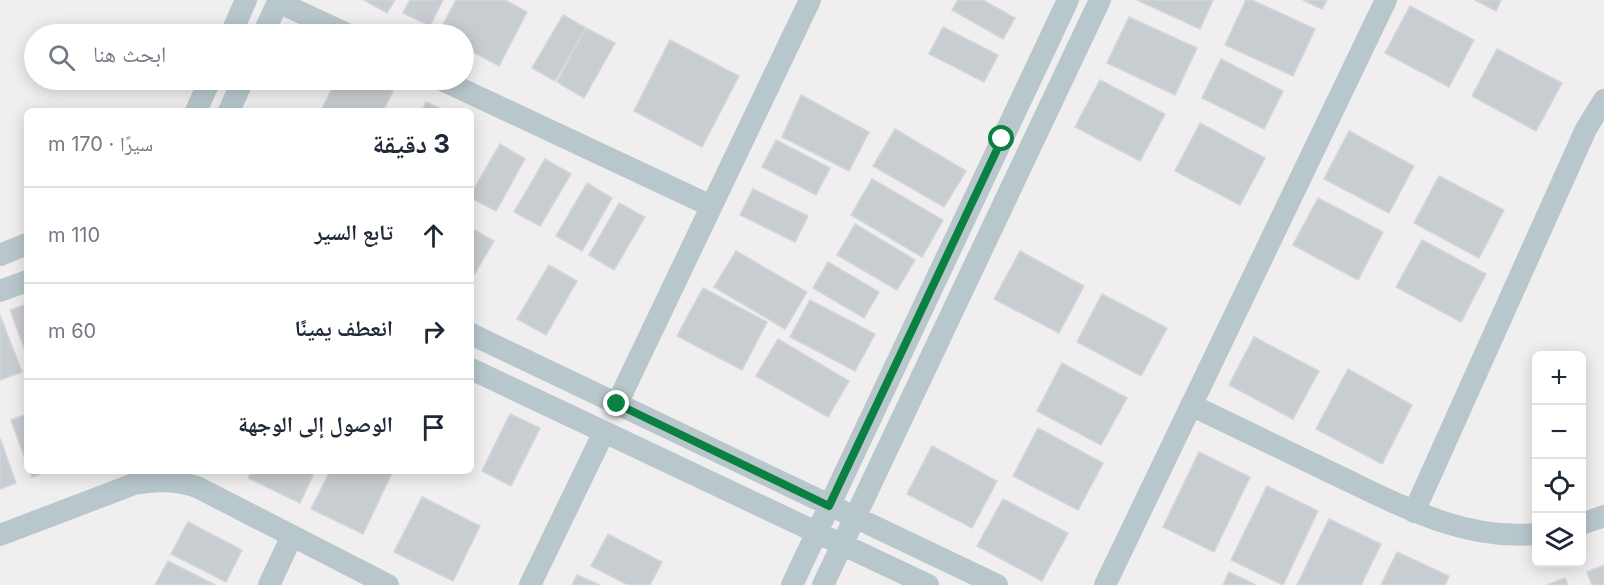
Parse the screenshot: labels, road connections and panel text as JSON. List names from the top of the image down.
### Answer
{
  "page": {
    "search": "ابحث هنا",
    "heading": ["3 دقيقة", "سيرًا · 170 m"],
    "list": [
      ["تابع السير", "110 m"],
      ["انعطف يمينًا", "60 m"],
      "الوصول إلى الوجهة"
    ],
    "map_buttons": ["+", "−"]
  }
}
